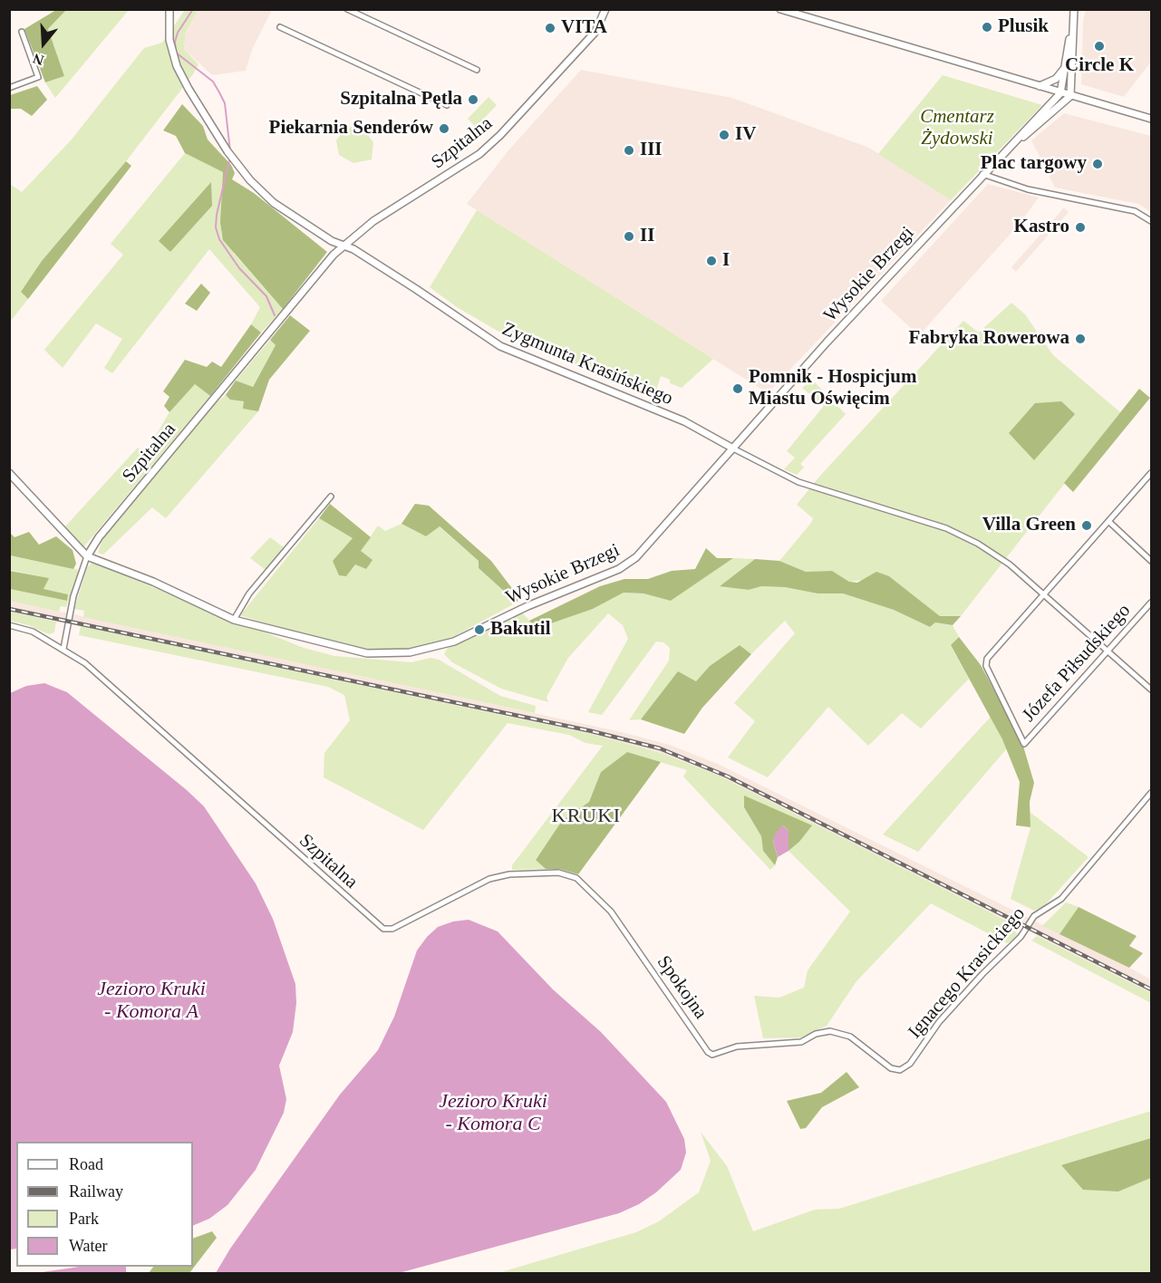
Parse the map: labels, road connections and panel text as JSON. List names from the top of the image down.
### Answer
{
  "streets": {
    "street": [
      "Szpitalna",
      "Wysokie Brzegi",
      "Zygmunta Krasińskiego",
      "Józefa Piłsudskiego",
      "Ignacego Krasickiego",
      "Spokojna"
    ]
  },
  "crossings": [
    ["Szpitalna", "Wysokie Brzegi"],
    ["Szpitalna", "Zygmunta Krasińskiego"],
    ["Szpitalna", "Spokojna"],
    ["Wysokie Brzegi", "Zygmunta Krasińskiego"],
    ["Zygmunta Krasińskiego", "Józefa Piłsudskiego"],
    ["Ignacego Krasickiego", "Spokojna"]
  ],
  "districts": ["KRUKI"],
  "water": ["Jezioro Kruki - Komora A", "Jezioro Kruki - Komora C"],
  "parks": ["Cmentarz Żydowski"],
  "places": [
    "Plusik",
    "VITA",
    "Circle K",
    "Szpitalna Pętla",
    "Piekarnia Senderów",
    "IV",
    "III",
    "Plac targowy",
    "Kastro",
    "II",
    "I",
    "Fabryka Rowerowa",
    "Pomnik - Hospicjum Miastu Oświęcim",
    "Villa Green",
    "Bakutil"
  ],
  "legend": [
    "Road",
    "Railway",
    "Park",
    "Water"
  ],
  "north": "bottom"
}
